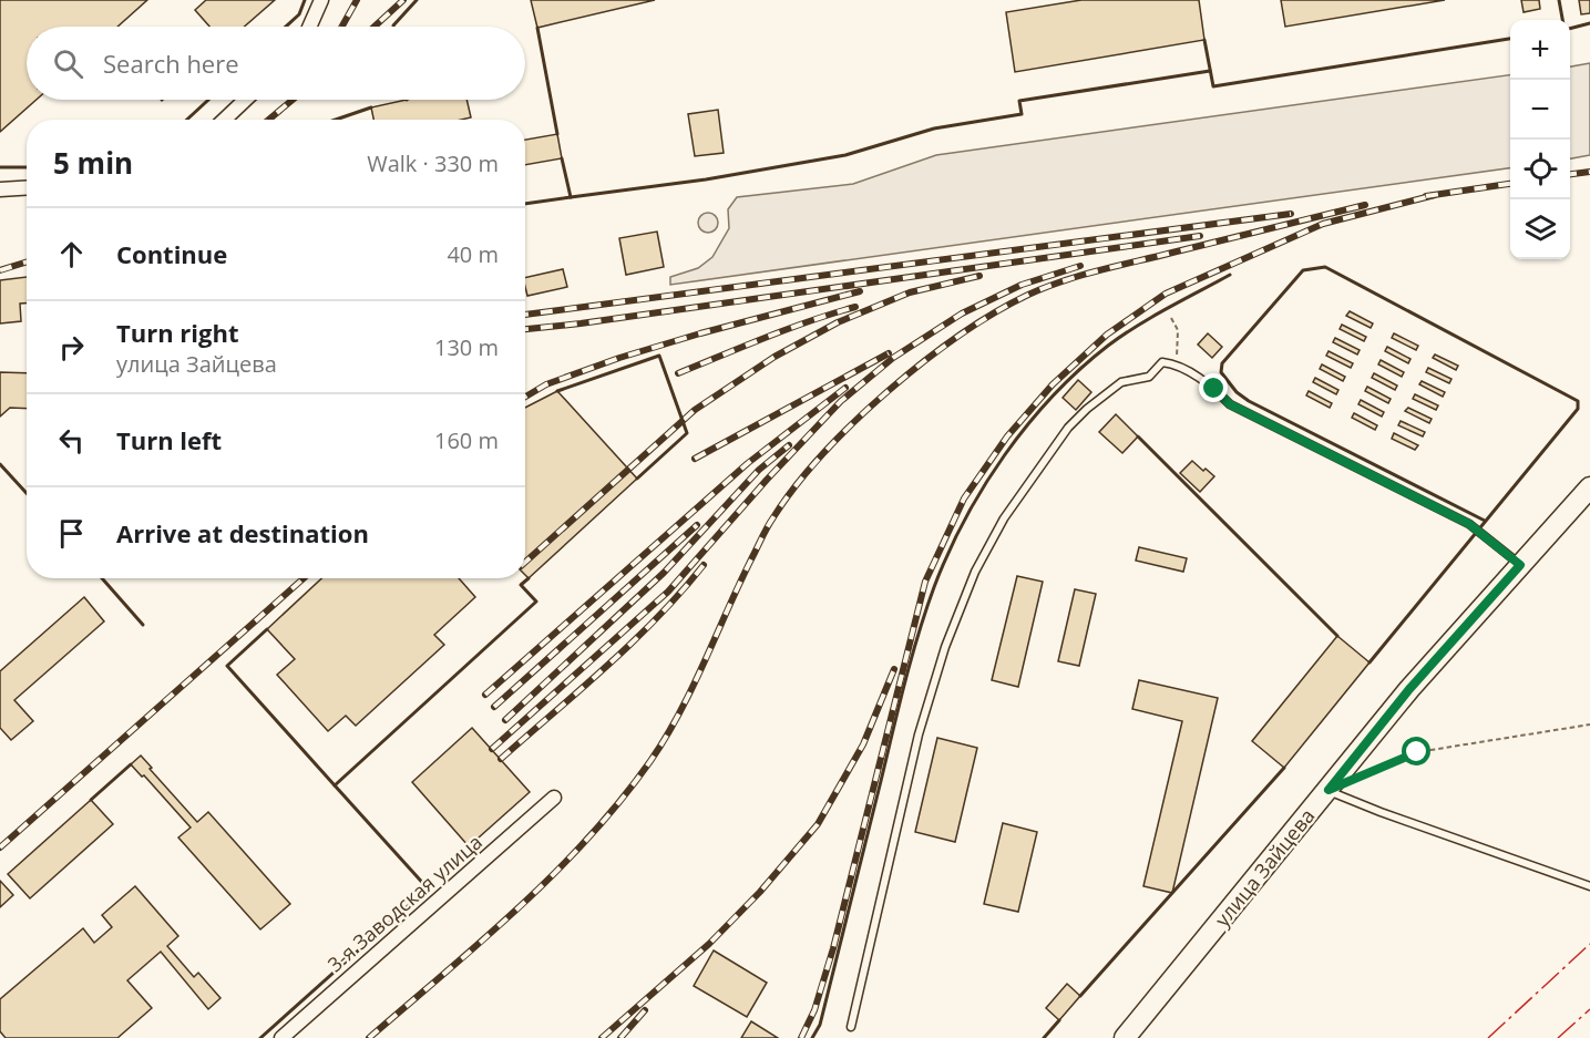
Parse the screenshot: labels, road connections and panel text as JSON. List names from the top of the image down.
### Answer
{
  "streets": {
    "street": ["улица Зайцева", "3-я Заводская улица"]
  },
  "page": {
    "map_buttons": ["+", "−"],
    "search": "Search here",
    "heading": ["5 min", "Walk · 330 m"],
    "list": [
      ["Continue", "40 m"],
      ["Turn right", "улица Зайцева", "130 m"],
      ["Turn left", "160 m"],
      "Arrive at destination"
    ]
  }
}
